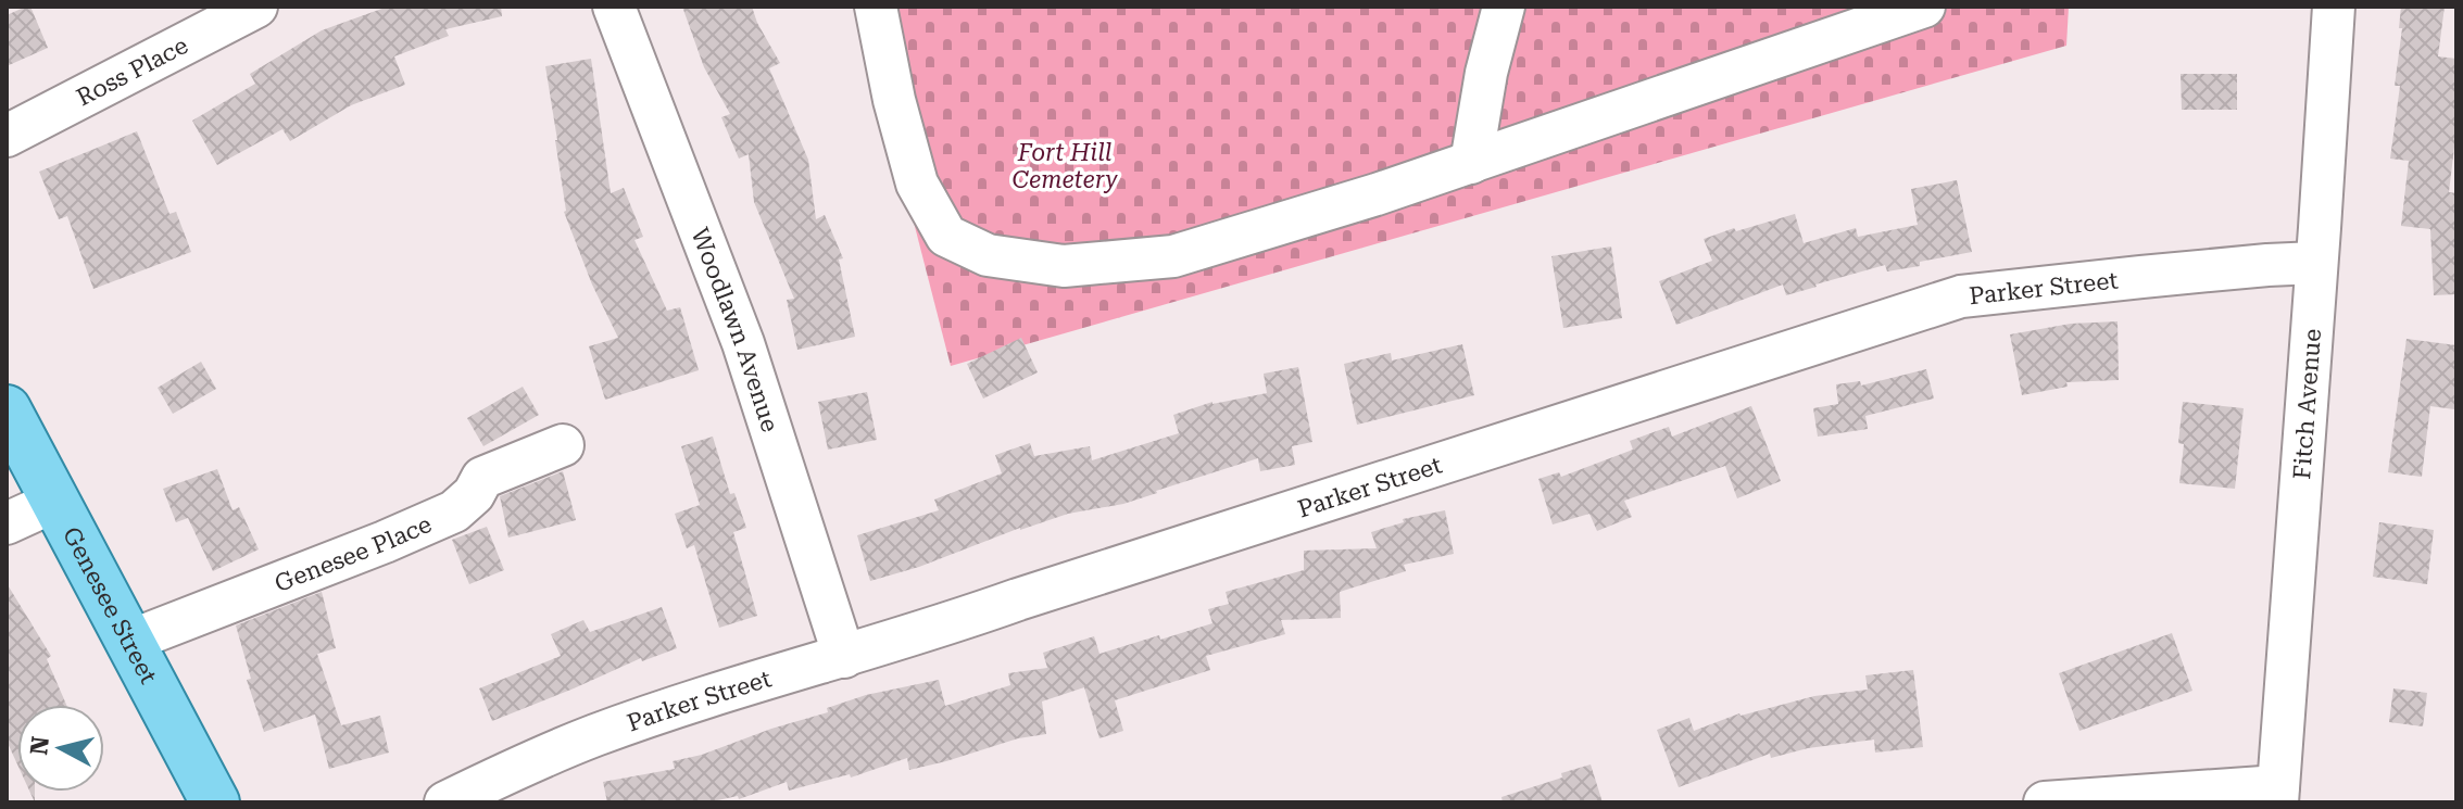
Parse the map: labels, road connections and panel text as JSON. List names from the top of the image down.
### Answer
{
  "streets": {
    "main road": ["Genesee Street"],
    "street": [
      "Ross Place",
      "Parker Street",
      "Woodlawn Avenue",
      "Fitch Avenue",
      "Genesee Place"
    ]
  },
  "crossings": [
    ["Parker Street", "Woodlawn Avenue"],
    ["Parker Street", "Fitch Avenue"],
    ["Genesee Place", "Genesee Street"]
  ],
  "parks": ["Fort Hill Cemetery"],
  "north": "left"
}
